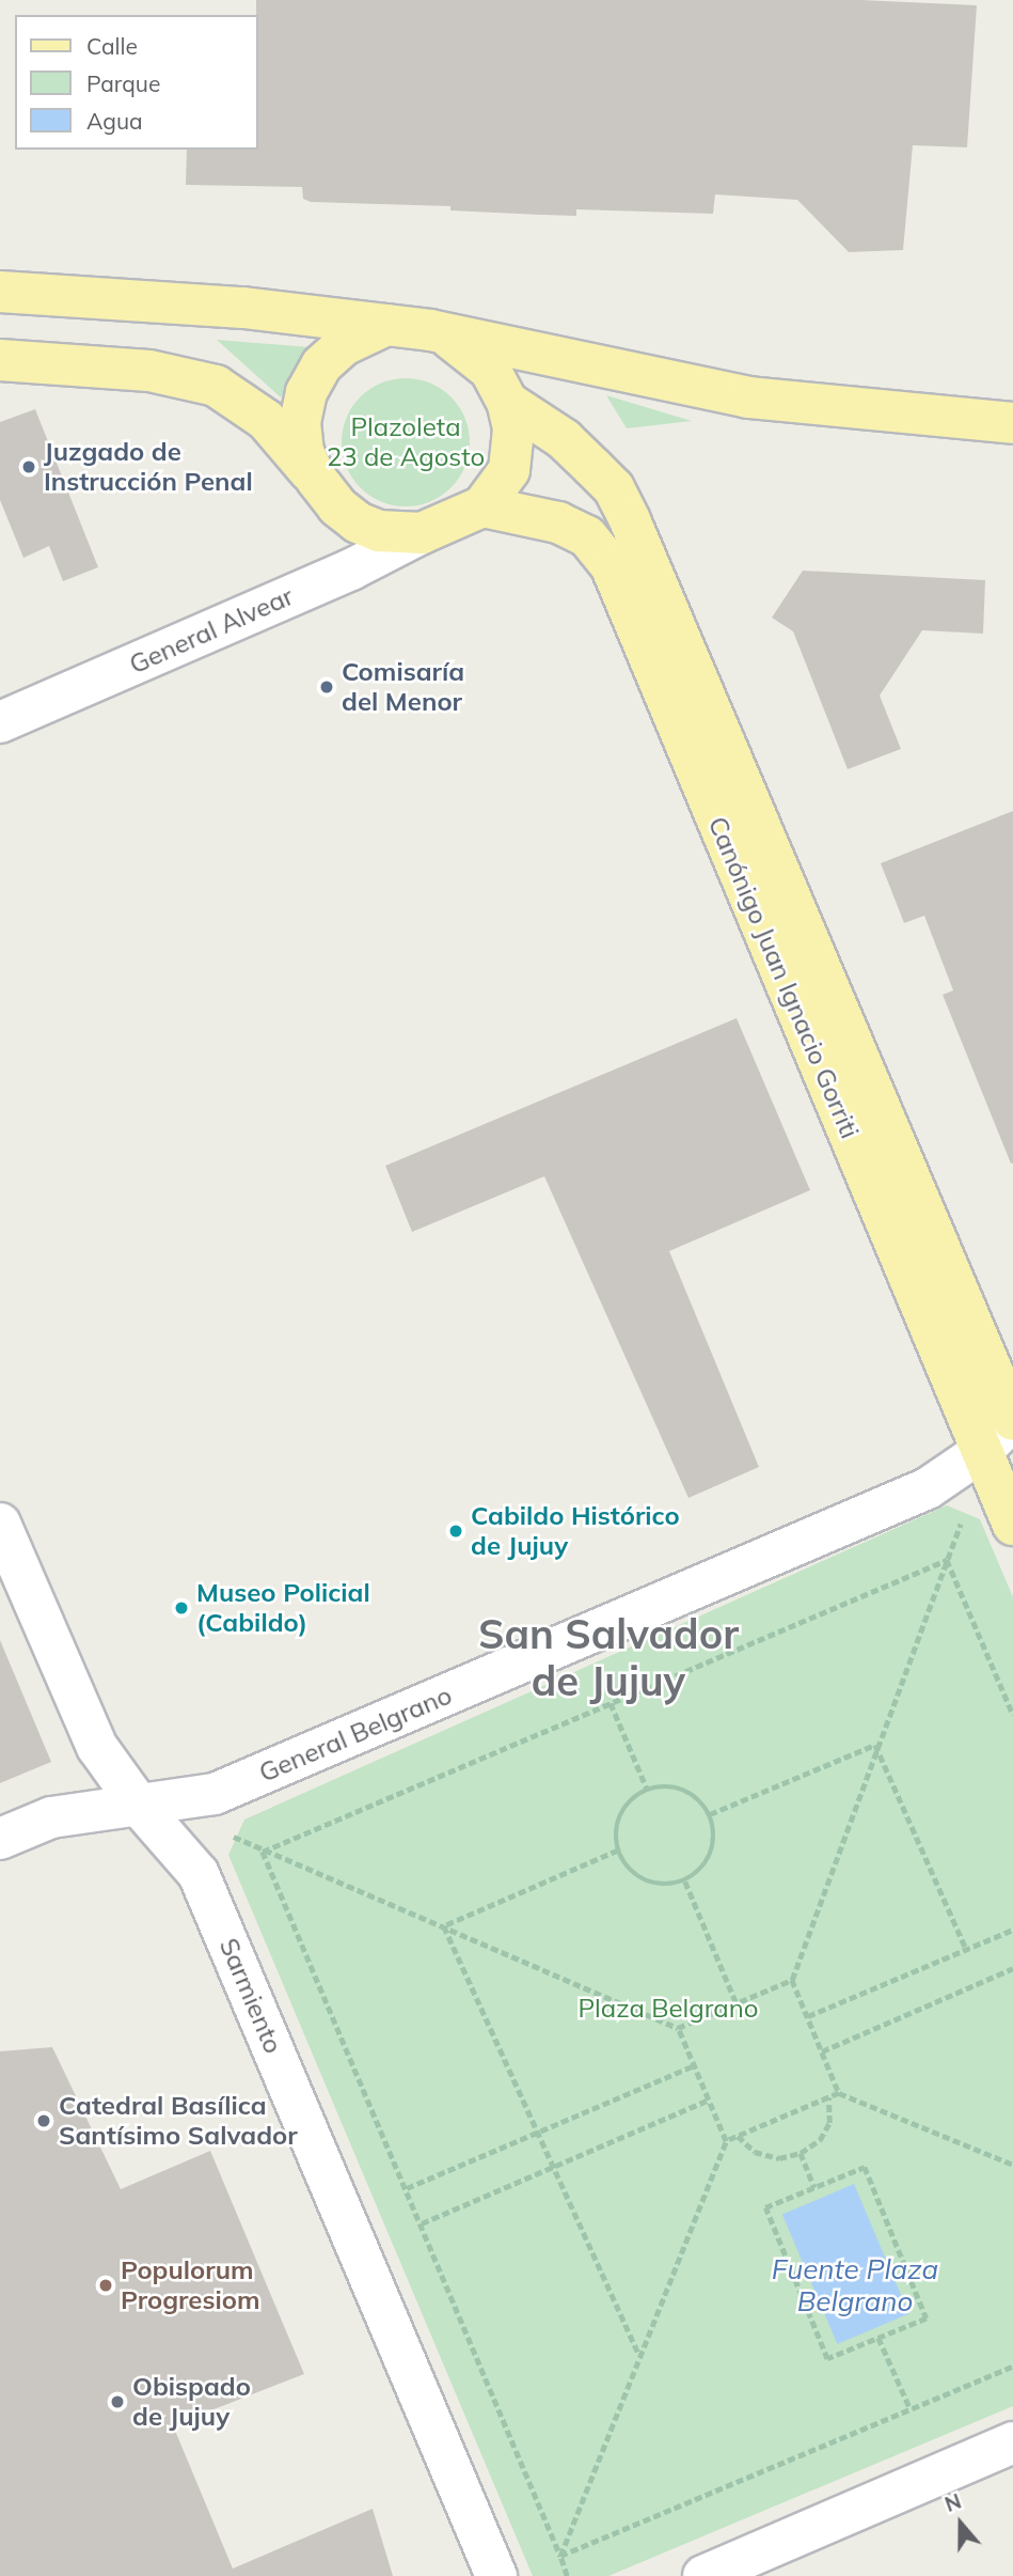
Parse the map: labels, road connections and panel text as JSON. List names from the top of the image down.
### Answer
{
  "streets": {
    "main road": ["Canónigo Juan Ignacio Gorriti"],
    "street": ["General Alvear", "General Belgrano", "Sarmiento"]
  },
  "crossings": [
    ["General Alvear", "Canónigo Juan Ignacio Gorriti"],
    ["Canónigo Juan Ignacio Gorriti", "General Belgrano"],
    ["General Belgrano", "Sarmiento"]
  ],
  "districts": ["San Salvador de Jujuy"],
  "water": ["Fuente Plaza Belgrano"],
  "parks": ["Plazoleta 23 de Agosto", "Plaza Belgrano"],
  "places": [
    "Juzgado de Instrucción Penal",
    "Comisaría del Menor",
    "Cabildo Histórico de Jujuy",
    "Museo Policial (Cabildo)",
    "Catedral Basílica Santísimo Salvador",
    "Populorum Progresiom",
    "Obispado de Jujuy"
  ],
  "legend": ["Calle", "Parque", "Agua"],
  "north": "top"
}
